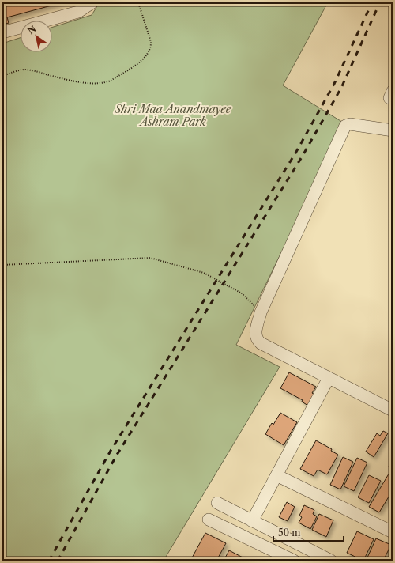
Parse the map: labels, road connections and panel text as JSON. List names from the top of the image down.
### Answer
{
  "parks": ["Shri Maa Anandmayee Ashram Park"],
  "scale_bar": "50 m",
  "north": "top left"
}
